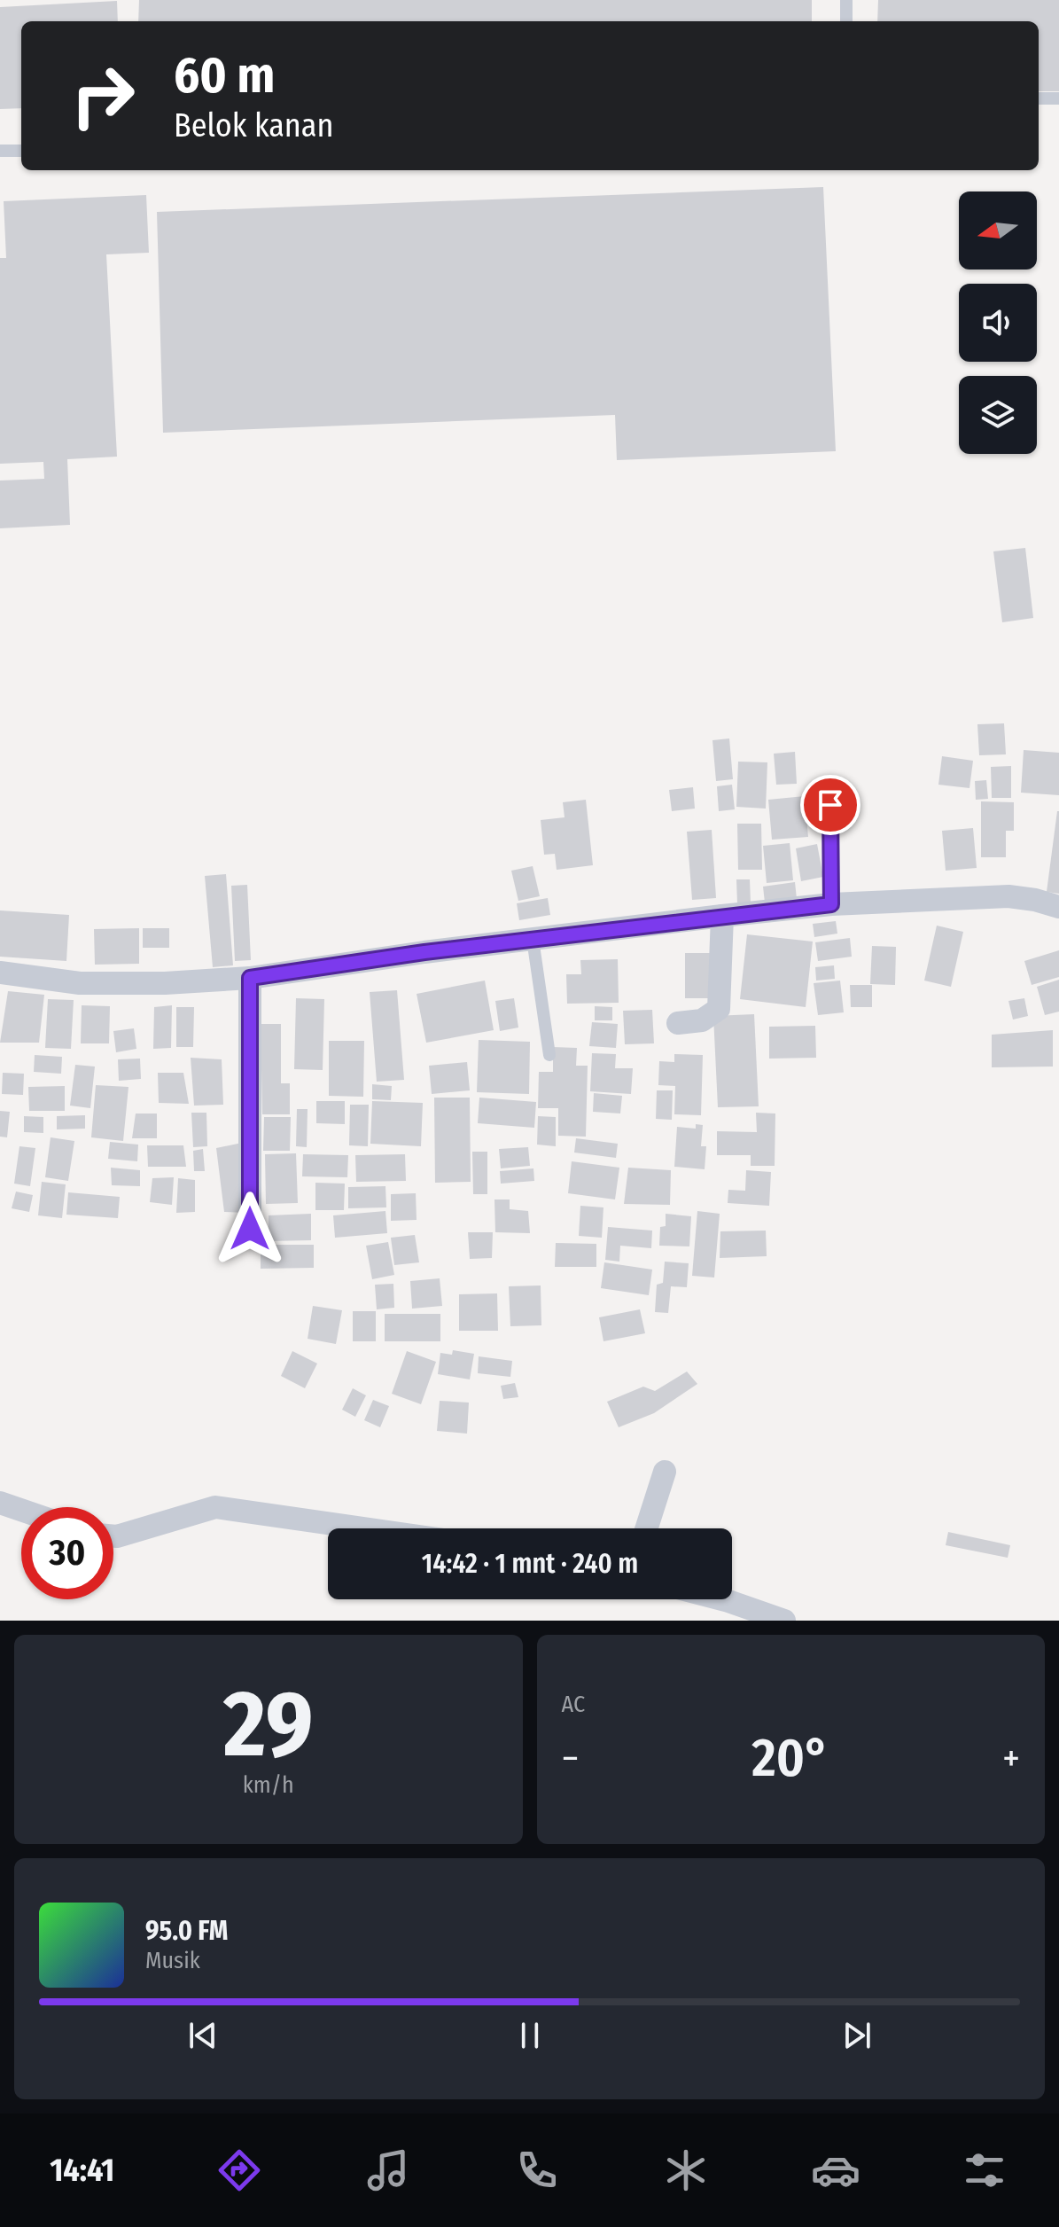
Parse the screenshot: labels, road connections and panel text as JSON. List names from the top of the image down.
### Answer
{
  "north": "left",
  "page": {
    "turn": ["60 m", "Belok kanan"],
    "limit": "30",
    "trip": "14:42 · 1 mnt · 240 m",
    "tile": [
      ["29", "km/h"],
      "AC"
    ],
    "heat": ["−", "20°", "+"],
    "song": ["95.0 FM", "Musik"],
    "tabs": "14:41"
  }
}
